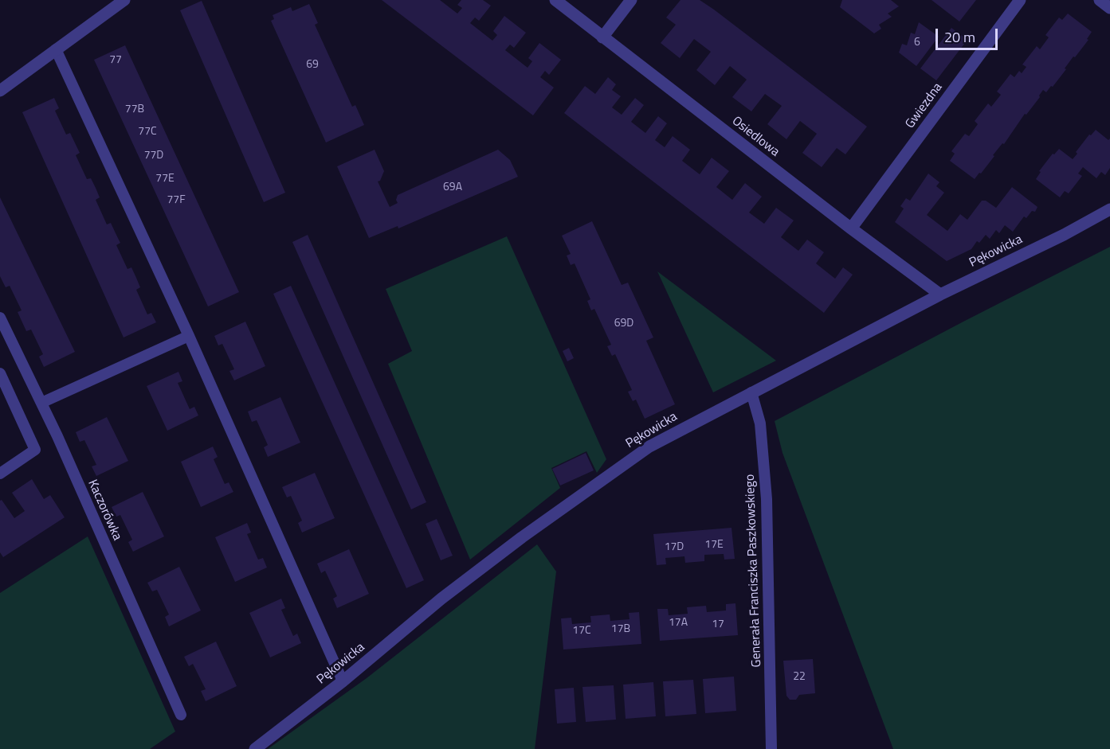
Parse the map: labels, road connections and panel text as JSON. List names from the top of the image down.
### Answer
{
  "streets": {
    "street": ["Gwiezdna", "Osiedlowa", "Pękowicka"],
    "lane": ["Kaczorówka", "Generała Franciszka Paszkowskiego"]
  },
  "crossings": [
    ["Gwiezdna", "Osiedlowa"],
    ["Osiedlowa", "Pękowicka"],
    ["Pękowicka", "Generała Franciszka Paszkowskiego"]
  ],
  "house_numbers": [
    "6",
    "77",
    "69",
    "77B",
    "77C",
    "77D",
    "77E",
    "69A",
    "77F",
    "69D",
    "17E",
    "17D",
    "17A",
    "17",
    "17B",
    "17C",
    "22"
  ],
  "scale_bar": "20 m"
}
